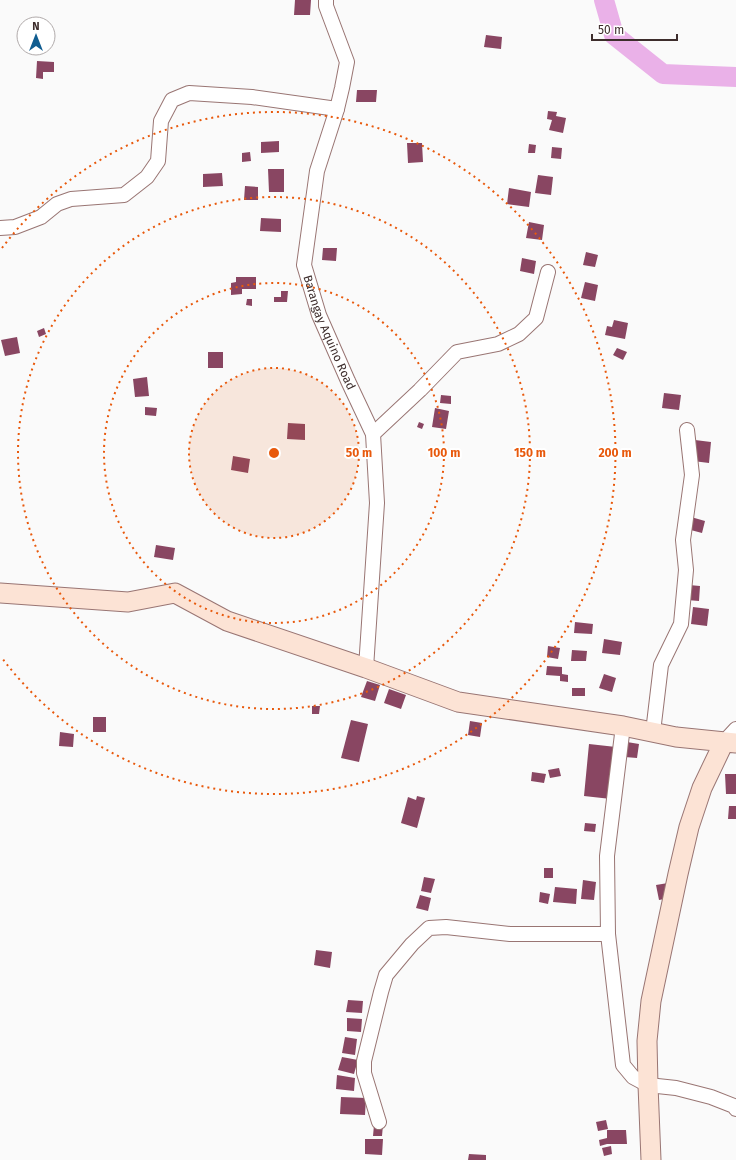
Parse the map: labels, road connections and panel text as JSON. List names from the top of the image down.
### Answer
{
  "streets": {
    "street": ["Barangay Aquino Road"]
  },
  "scale_bar": "50 m",
  "north": "top",
  "rings": [
    "50 m",
    "100 m",
    "150 m",
    "200 m"
  ]
}
